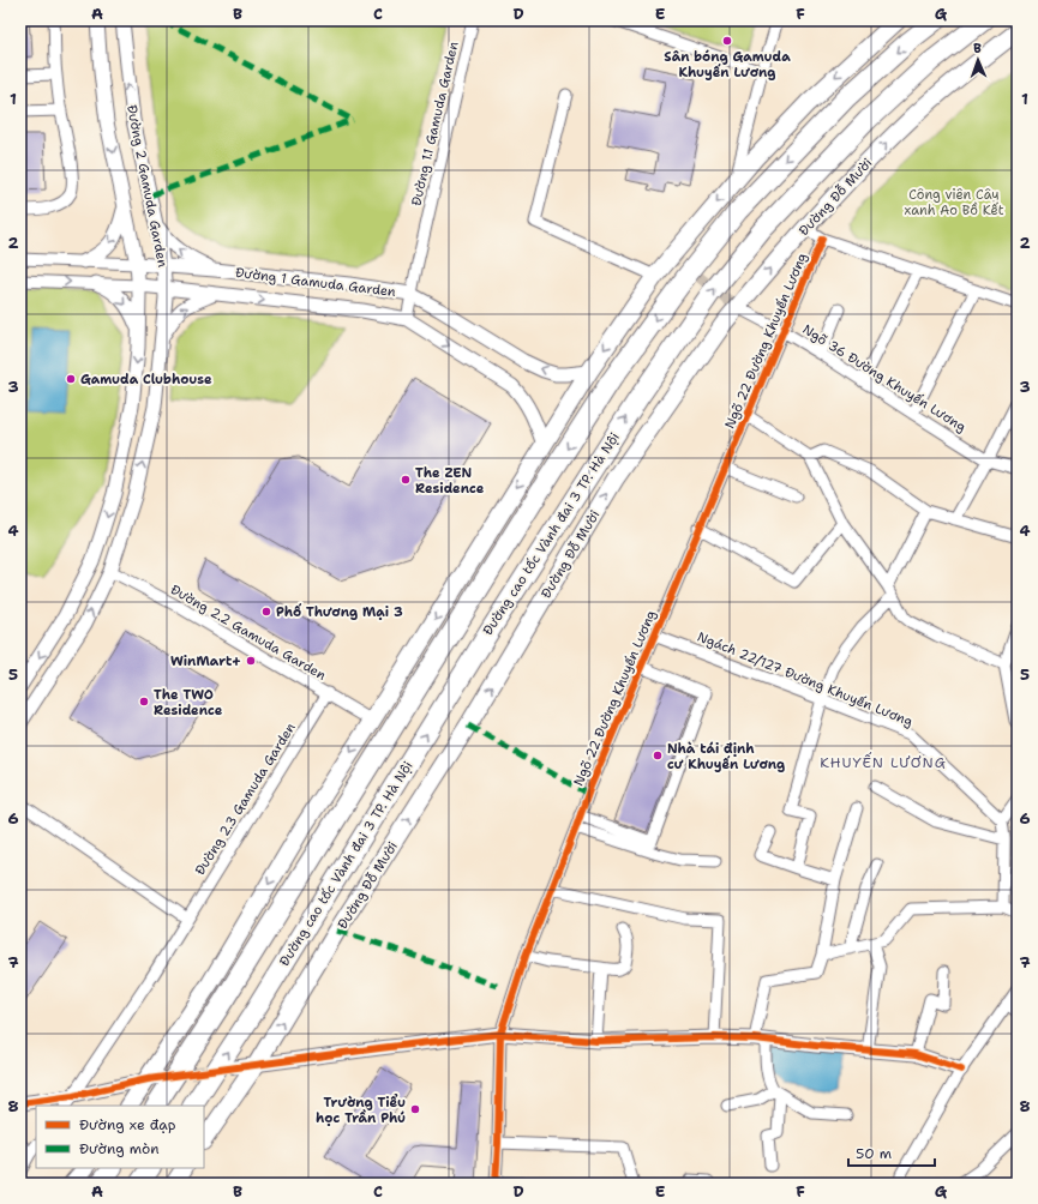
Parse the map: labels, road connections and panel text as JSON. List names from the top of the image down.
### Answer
{
  "streets": {
    "highway": ["Đường cao tốc Vành đai 3 TP. Hà Nội"],
    "main road": ["Đường Đỗ Mười"],
    "street": [
      "Đường 1.1 Gamuda Garden",
      "Đường 2 Gamuda Garden",
      "Đường 1 Gamuda Garden",
      "Ngõ 22 Đường Khuyến Lương",
      "Ngõ 36 Đường Khuyến Lương",
      "Đường 2.2 Gamuda Garden",
      "Ngách 22/127 Đường Khuyến Lương",
      "Đường 2.3 Gamuda Garden"
    ]
  },
  "crossings": [
    ["Đường 1.1 Gamuda Garden", "Đường 1 Gamuda Garden"],
    ["Đường 2 Gamuda Garden", "Đường 1 Gamuda Garden"],
    ["Đường 2 Gamuda Garden", "Đường 2.2 Gamuda Garden"],
    ["Đường Đỗ Mười", "Ngõ 36 Đường Khuyến Lương"],
    ["Ngõ 22 Đường Khuyến Lương", "Ngõ 36 Đường Khuyến Lương"],
    ["Ngõ 22 Đường Khuyến Lương", "Ngách 22/127 Đường Khuyến Lương"],
    ["Đường 2.2 Gamuda Garden", "Đường 2.3 Gamuda Garden"]
  ],
  "districts": ["KHUYẾN LƯƠNG"],
  "parks": ["Công viên Cây xanh Ao Bồ Kết"],
  "places": [
    "Sân bóng Gamuda Khuyến Lương",
    "Gamuda Clubhouse",
    "The ZEN Residence",
    "Phố Thương Mại 3",
    "WinMart+",
    "The TWO Residence",
    "Nhà tái định cư Khuyến Lương",
    "Trường Tiểu học Trần Phú"
  ],
  "legend": ["Đường xe đạp", "Đường mòn"],
  "scale_bar": "50 m",
  "north": "top",
  "grid": {
    "columns": [
      "A",
      "B",
      "C",
      "D",
      "E",
      "F",
      "G"
    ],
    "rows": [
      "1",
      "2",
      "3",
      "4",
      "5",
      "6",
      "7",
      "8"
    ]
  }
}
